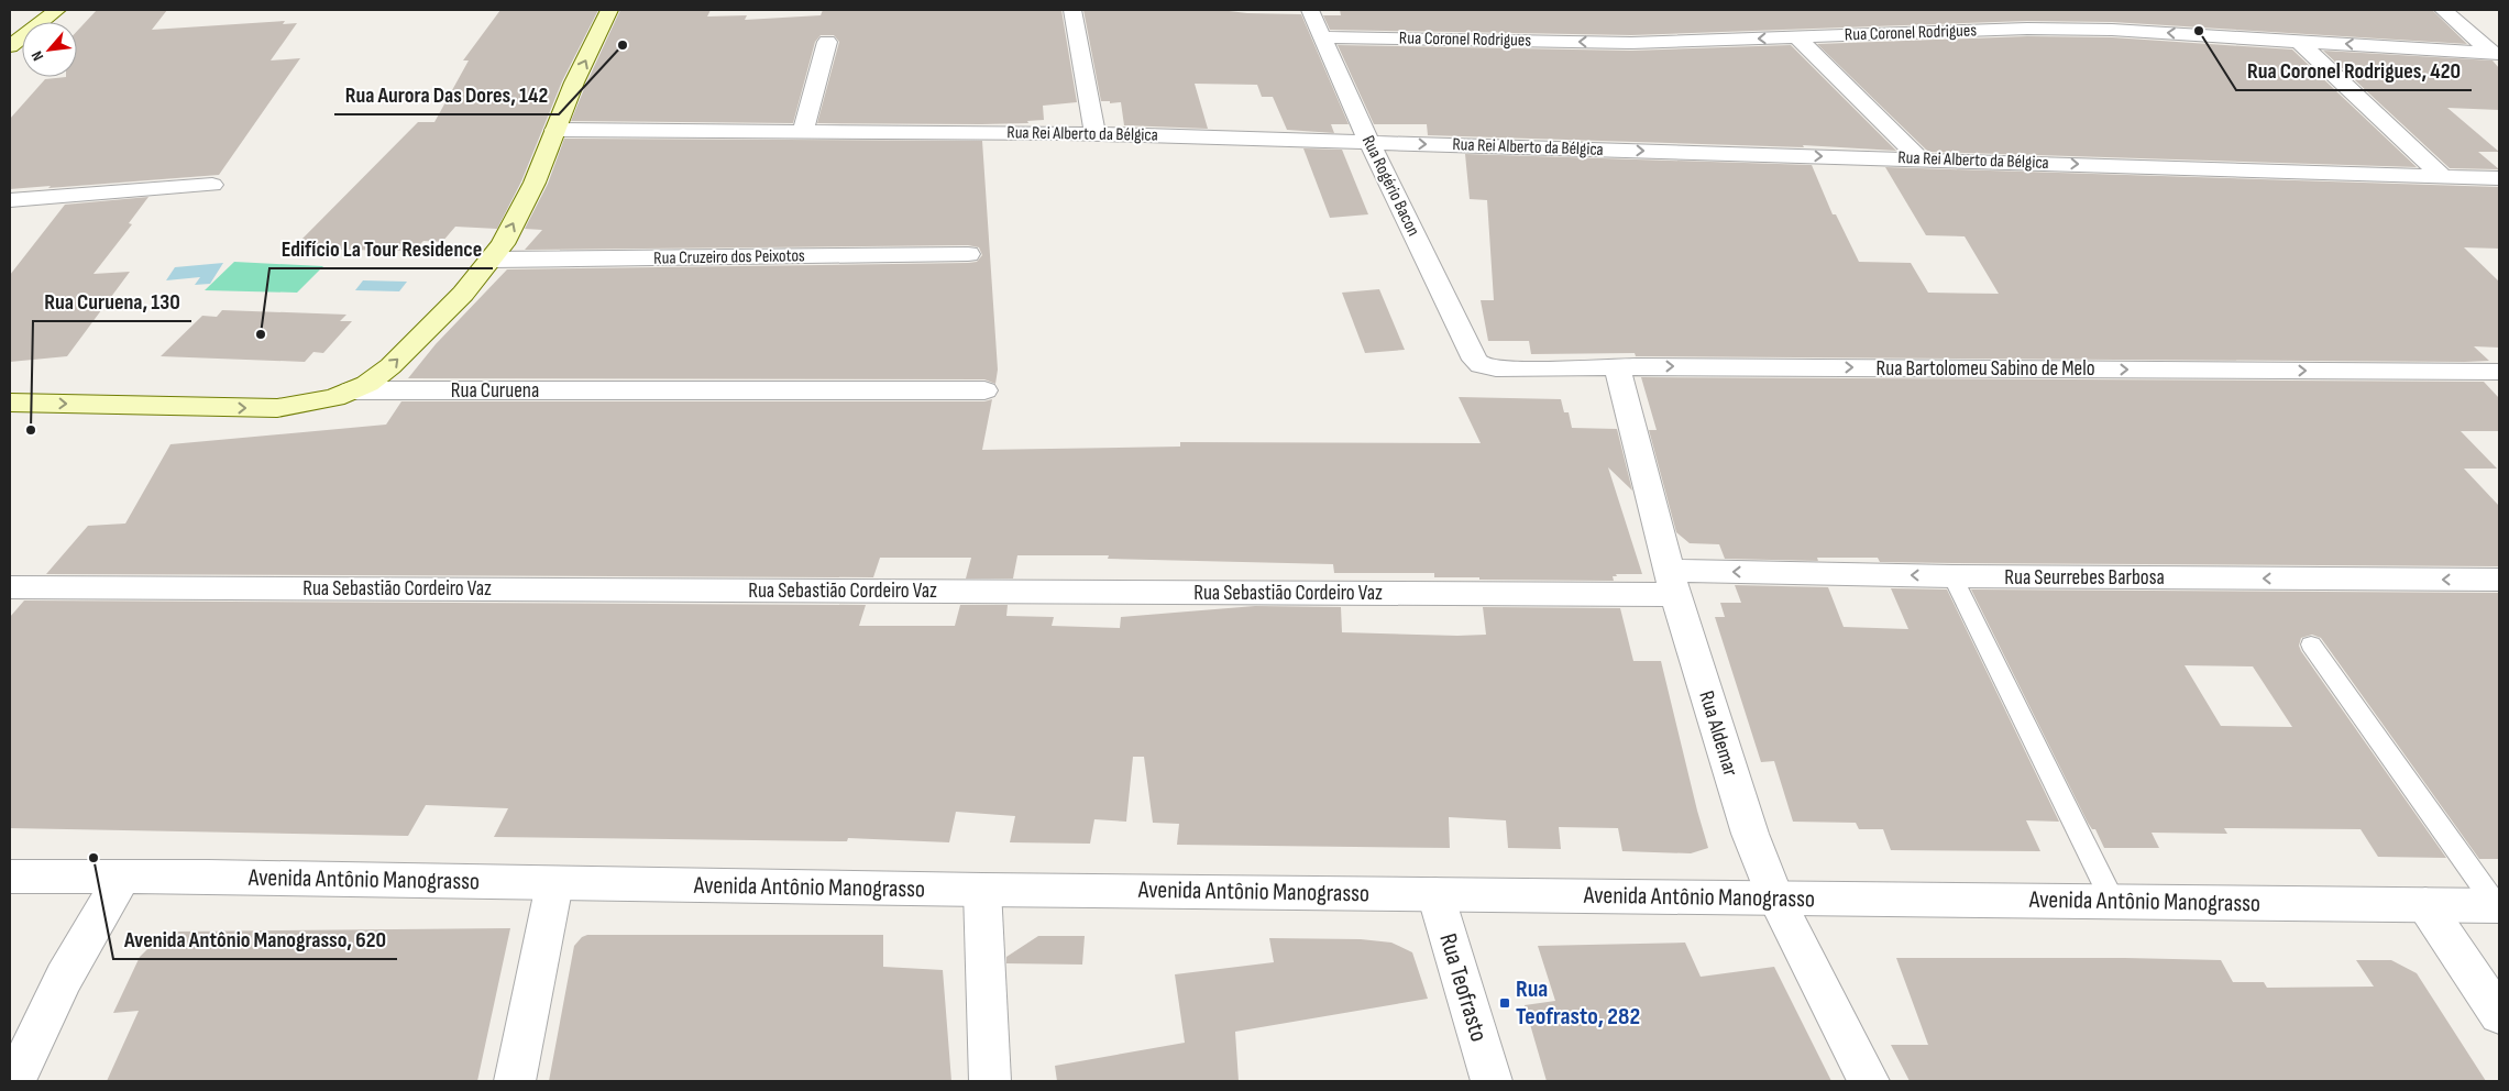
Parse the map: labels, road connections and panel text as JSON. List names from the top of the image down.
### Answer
{
  "streets": {
    "main road": ["Rua Curuena"],
    "street": [
      "Rua Coronel Rodrigues",
      "Rua Rei Alberto da Bélgica",
      "Rua Rogério Bacon",
      "Rua Cruzeiro dos Peixotos",
      "Rua Bartolomeu Sabino de Melo",
      "Rua Seurrebes Barbosa",
      "Rua Sebastião Cordeiro Vaz",
      "Rua Aldemar",
      "Avenida Antônio Manograsso",
      "Rua Teofrasto"
    ]
  },
  "crossings": [
    ["Rua Coronel Rodrigues", "Rua Rogério Bacon"],
    ["Rua Rei Alberto da Bélgica", "Rua Rogério Bacon"],
    ["Rua Rogério Bacon", "Rua Bartolomeu Sabino de Melo"],
    ["Rua Bartolomeu Sabino de Melo", "Rua Aldemar"],
    ["Rua Seurrebes Barbosa", "Rua Sebastião Cordeiro Vaz"],
    ["Rua Seurrebes Barbosa", "Rua Aldemar"],
    ["Rua Sebastião Cordeiro Vaz", "Rua Aldemar"],
    ["Rua Aldemar", "Avenida Antônio Manograsso"],
    ["Avenida Antônio Manograsso", "Rua Teofrasto"]
  ],
  "one_way": [
    "Rua Coronel Rodrigues",
    "Rua Rei Alberto da Bélgica",
    "Rua Bartolomeu Sabino de Melo",
    "Rua Seurrebes Barbosa"
  ],
  "places": {
    "other": [
      "Rua Coronel Rodrigues, 420",
      "Rua Aurora Das Dores, 142",
      "Edifício La Tour Residence",
      "Rua Curuena, 130",
      "Avenida Antônio Manograsso, 620"
    ],
    "transit": ["Rua Teofrasto, 282"]
  },
  "north": "bottom left"
}
